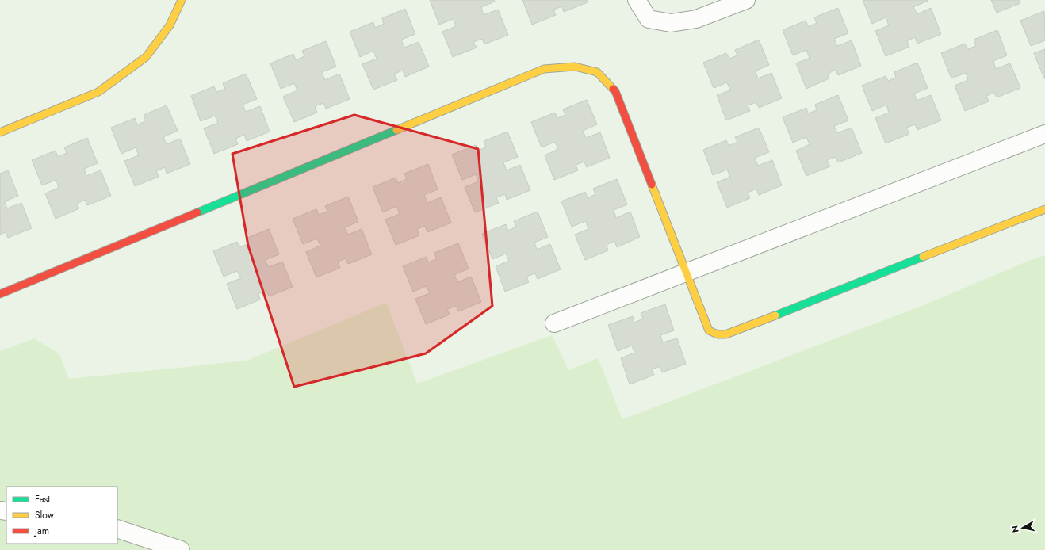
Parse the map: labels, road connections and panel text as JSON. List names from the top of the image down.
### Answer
{
  "legend": ["Fast", "Slow", "Jam"],
  "north": "left"
}
